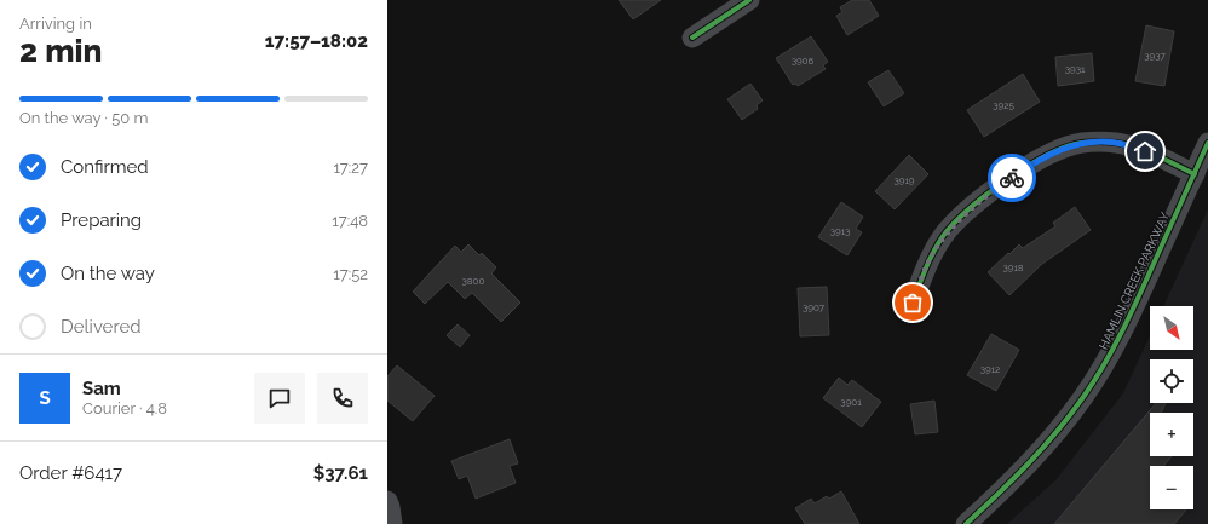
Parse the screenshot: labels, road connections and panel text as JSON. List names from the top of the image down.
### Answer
{
  "streets": {
    "street": ["HAMLIN CREEK PARKWAY"]
  },
  "house_numbers": [
    "3937",
    "3906",
    "3931",
    "3925",
    "3919",
    "3913",
    "3918",
    "3800",
    "3907",
    "3912",
    "3901"
  ],
  "north": "bottom right",
  "page": {
    "heading": ["2 min", "Arriving in", "17:57–18:02"],
    "panel": [
      "Sam",
      "Courier · 4.8",
      "Order #6417",
      "$37.61"
    ],
    "bar": "On the way · 50 m",
    "list": [
      ["Confirmed", "17:27"],
      ["Preparing", "17:48"],
      ["On the way", "17:52"],
      "Delivered"
    ],
    "map_buttons": ["+", "−"],
    "round": "S"
  }
}
